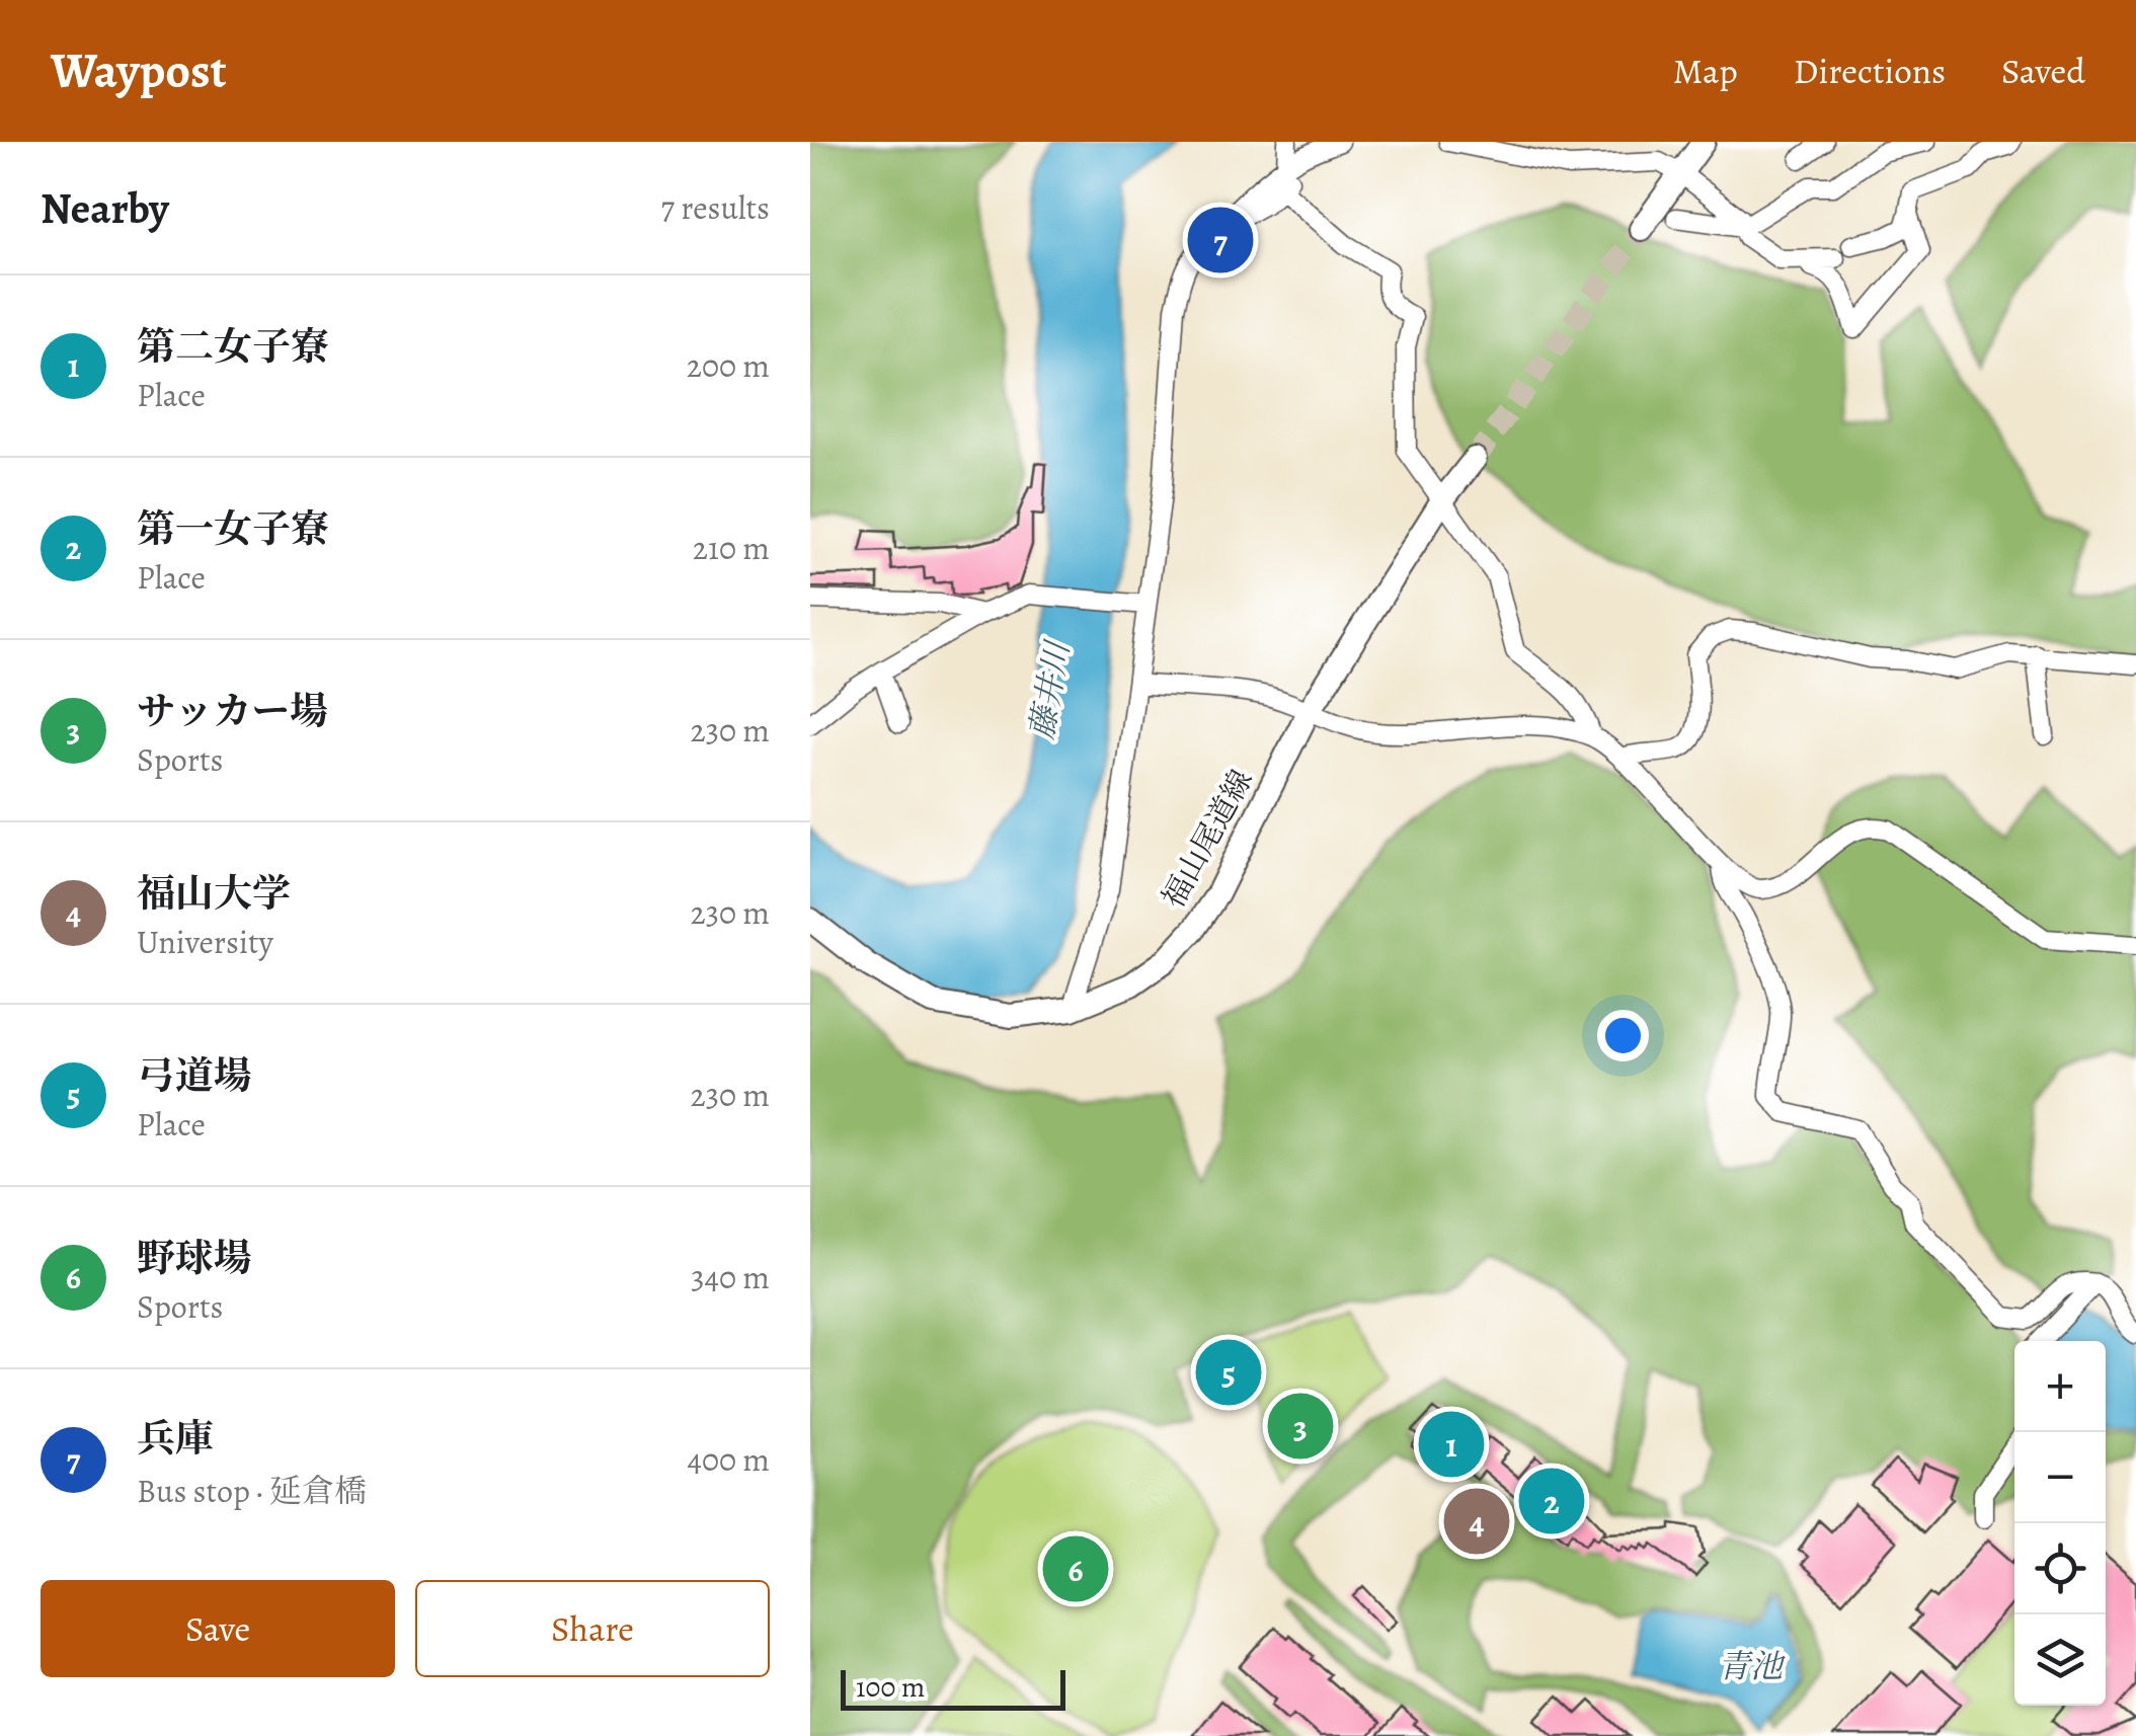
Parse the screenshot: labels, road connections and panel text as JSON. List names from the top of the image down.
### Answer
{
  "streets": {
    "main road": ["福山尾道線"]
  },
  "water": ["藤井川", "青池"],
  "scale_bar": "100 m",
  "page": {
    "header": "Waypost",
    "nav": ["Map", "Directions", "Saved"],
    "heading": ["Nearby", "7 results"],
    "pins": [
      "7",
      "5",
      "3",
      "1",
      "2",
      "4",
      "6"
    ],
    "list": [
      {
        "mark": "1",
        "name": "第二女子寮",
        "note": "Place",
        "value": "200 m"
      },
      {
        "mark": "2",
        "name": "第一女子寮",
        "note": "Place",
        "value": "210 m"
      },
      {
        "mark": "3",
        "name": "サッカー場",
        "note": "Sports",
        "value": "230 m"
      },
      {
        "mark": "4",
        "name": "福山大学",
        "note": "University",
        "value": "230 m"
      },
      {
        "mark": "5",
        "name": "弓道場",
        "note": "Place",
        "value": "230 m"
      },
      {
        "mark": "6",
        "name": "野球場",
        "note": "Sports",
        "value": "340 m"
      },
      {
        "mark": "7",
        "name": "兵庫",
        "note": "Bus stop · 延倉橋",
        "value": "400 m"
      }
    ],
    "map_buttons": ["+", "−"],
    "buttons": ["Save", "Share"],
    "scale": "100 m"
  }
}
